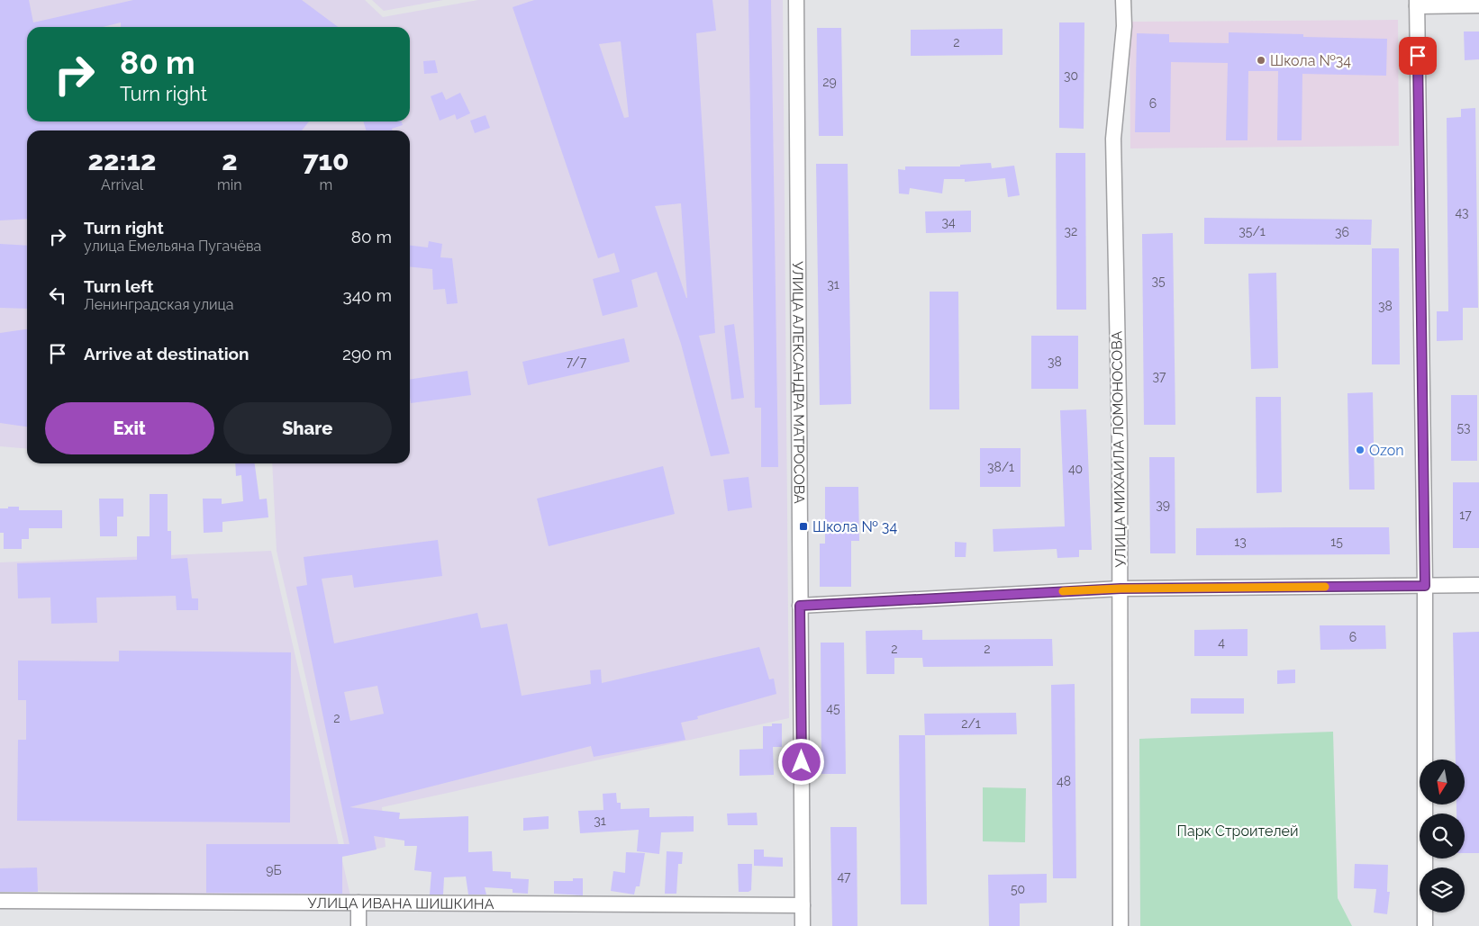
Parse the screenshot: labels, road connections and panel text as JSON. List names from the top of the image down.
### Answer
{
  "streets": {
    "street": ["УЛИЦА АЛЕКСАНДРА МАТРОСОВА", "УЛИЦА МИХАИЛА ЛОМОНОСОВА", "УЛИЦА ИВАНА ШИШКИНА"]
  },
  "crossings": [
    ["УЛИЦА АЛЕКСАНДРА МАТРОСОВА", "УЛИЦА ИВАНА ШИШКИНА"]
  ],
  "parks": ["Парк Строителей"],
  "places": {
    "other": ["Школа №34", "Ozon"],
    "transit": ["Школа № 34"]
  },
  "house_numbers": [
    "2",
    "30",
    "29",
    "6",
    "43",
    "34",
    "32",
    "35/1",
    "36",
    "35",
    "31",
    "38",
    "7/7",
    "38",
    "37",
    "53",
    "38/1",
    "40",
    "39",
    "17",
    "13",
    "15",
    "6",
    "4",
    "2",
    "2",
    "45",
    "2",
    "2/1",
    "48",
    "31",
    "9Б",
    "47",
    "50"
  ],
  "north": "bottom",
  "page": {
    "turn": ["80 m", "Turn right"],
    "eta": [
      "22:12",
      "Arrival",
      "2",
      "min",
      "710",
      "m"
    ],
    "list": [
      {
        "name": "Turn right",
        "note": "улица Емельяна Пугачёва",
        "value": "80 m"
      },
      {
        "name": "Turn left",
        "note": "Ленинградская улица",
        "value": "340 m"
      },
      {
        "name": "Arrive at destination",
        "value": "290 m"
      }
    ],
    "buttons": ["Exit", "Share"]
  }
}
